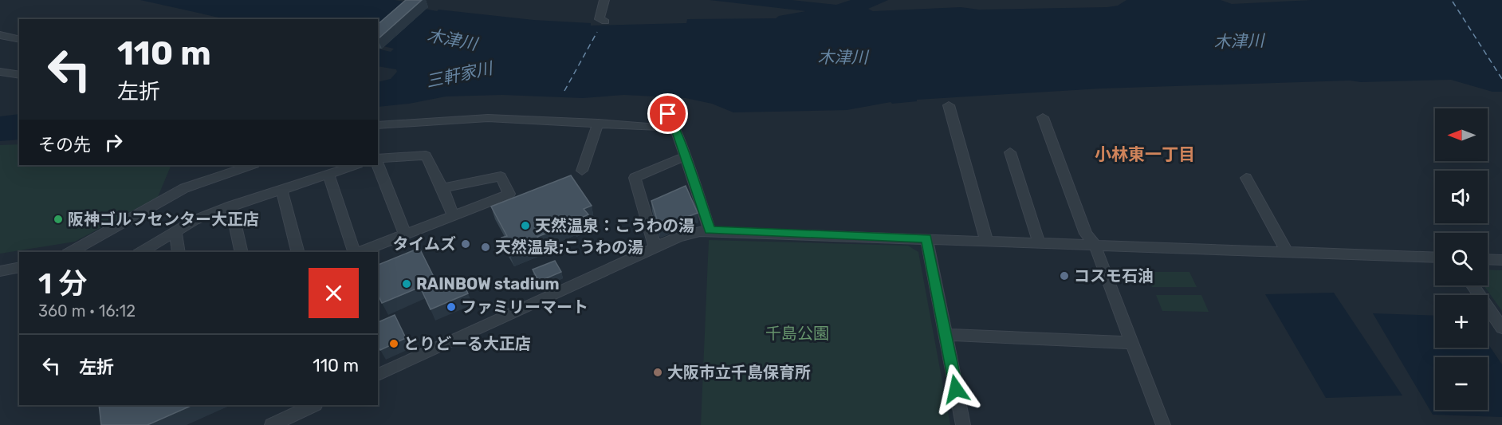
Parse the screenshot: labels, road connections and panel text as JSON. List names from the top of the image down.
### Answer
{
  "districts": ["小林東一丁目"],
  "water": ["木津川", "三軒家川"],
  "parks": ["千島公園"],
  "places": [
    "阪神ゴルフセンター大正店",
    "天然温泉：こうわの湯",
    "タイムズ",
    "天然温泉;こうわの湯",
    "コスモ石油",
    "RAINBOW stadium",
    "ファミリーマート",
    "とりどーる大正店",
    "大阪市立千島保育所"
  ],
  "north": "left",
  "page": {
    "turn": ["110 m", "左折"],
    "map_buttons": ["+", "−"],
    "then": "その先",
    "heading": ["1 分", "360 m · 16:12"],
    "list": [
      {
        "name": "左折",
        "value": "110 m"
      }
    ]
  }
}
